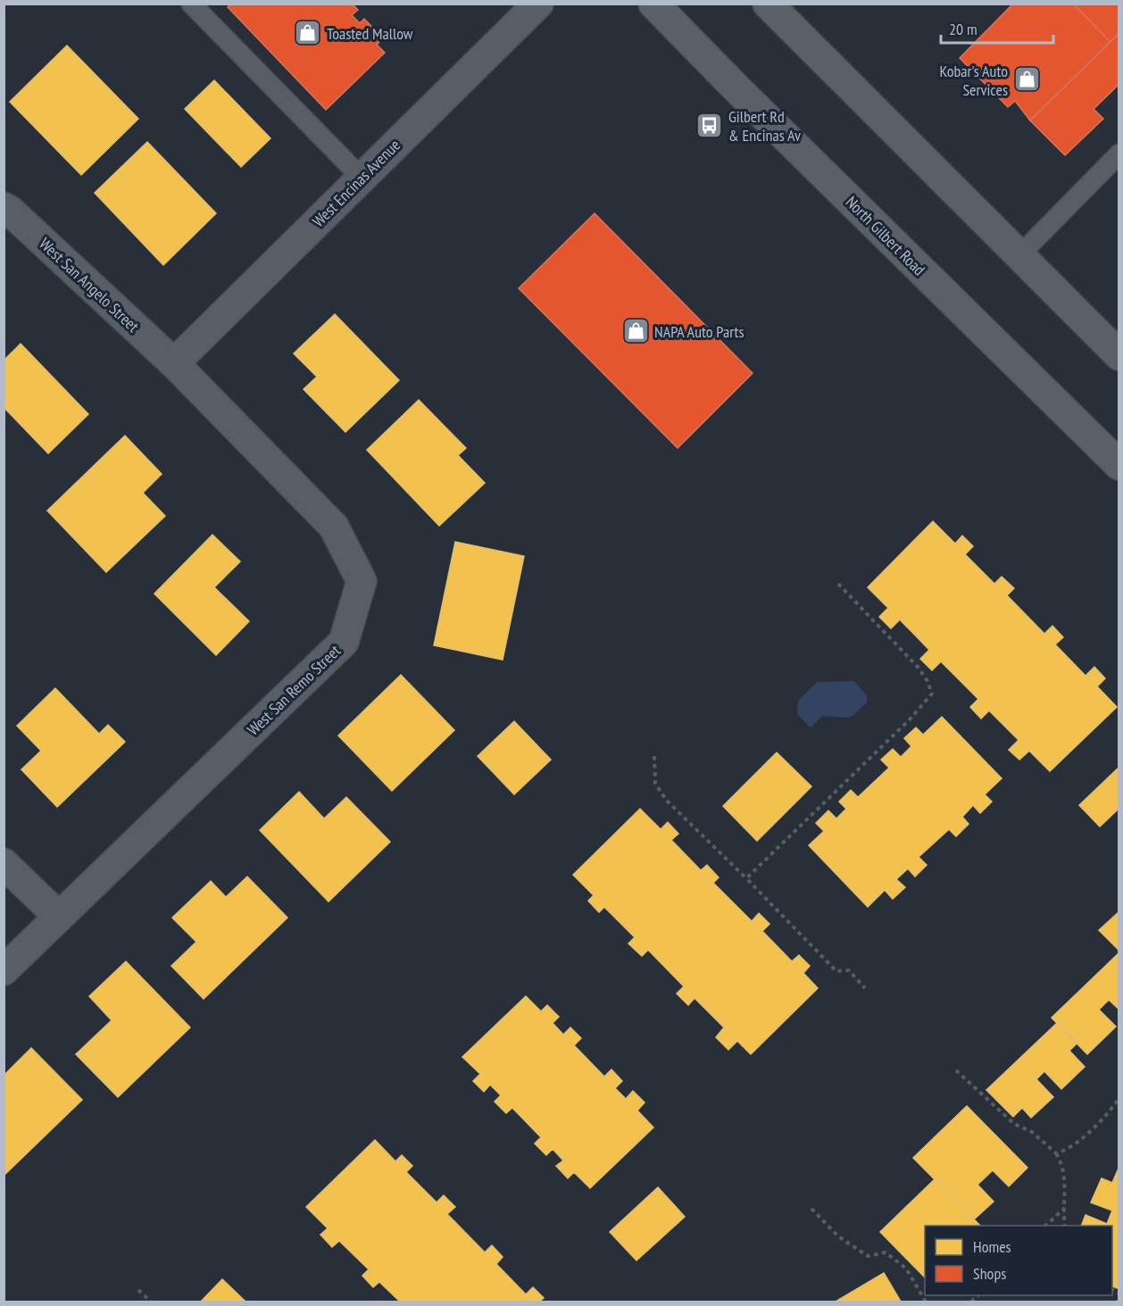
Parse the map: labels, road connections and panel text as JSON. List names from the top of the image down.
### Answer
{
  "streets": {
    "main road": ["North Gilbert Road"],
    "street": ["West Encinas Avenue", "West San Angelo Street", "West San Remo Street"]
  },
  "crossings": [
    ["West Encinas Avenue", "West San Angelo Street"],
    ["West Encinas Avenue", "West San Remo Street"],
    ["West San Angelo Street", "West San Remo Street"]
  ],
  "places": {
    "shop": ["Toasted Mallow", "Kobar's Auto Services", "NAPA Auto Parts"],
    "bus stop": ["Gilbert Rd & Encinas Av"]
  },
  "legend": ["Homes", "Shops"],
  "scale_bar": "20 m"
}
